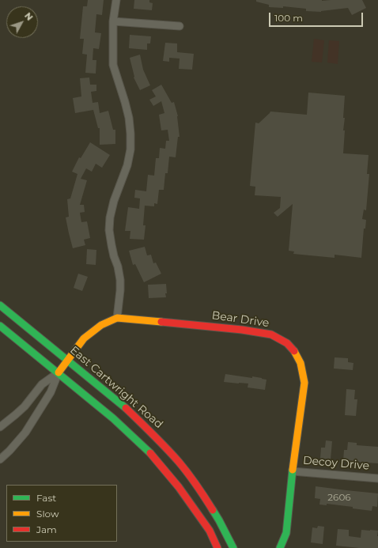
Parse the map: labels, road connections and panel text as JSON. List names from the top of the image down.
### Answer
{
  "streets": {
    "main road": ["Bear Drive", "East Cartwright Road"],
    "street": ["Decoy Drive"]
  },
  "crossings": [
    ["Bear Drive", "East Cartwright Road"],
    ["Bear Drive", "Decoy Drive"]
  ],
  "house_numbers": ["2606"],
  "legend": ["Fast", "Slow", "Jam"],
  "scale_bar": "100 m",
  "north": "top right"
}
